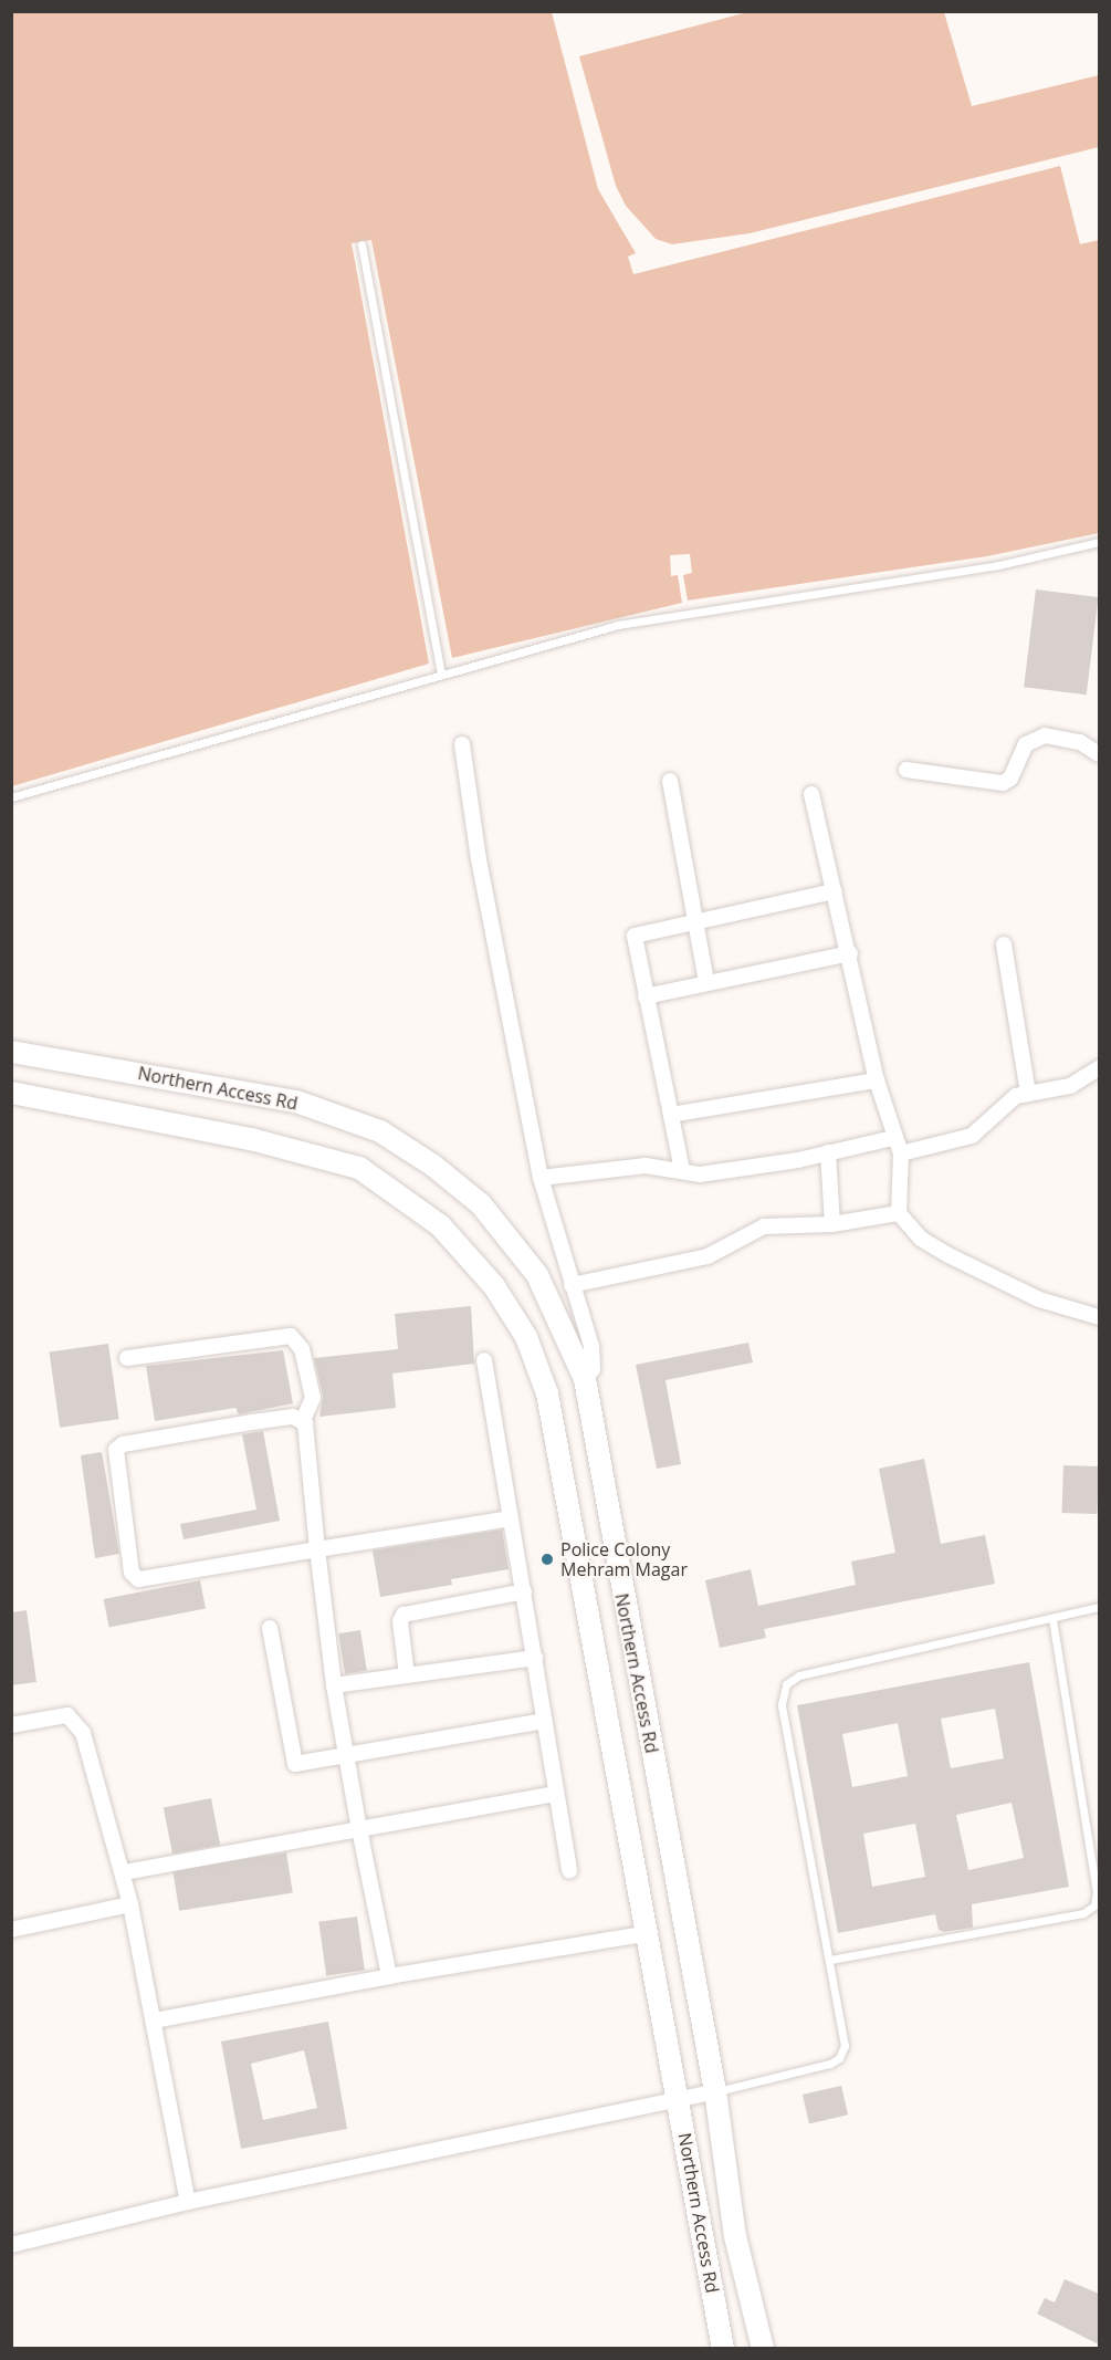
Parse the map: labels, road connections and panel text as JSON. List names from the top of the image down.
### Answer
{
  "streets": {
    "main road": ["Northern Access Rd"]
  },
  "places": ["Police Colony Mehram Magar"]
}
